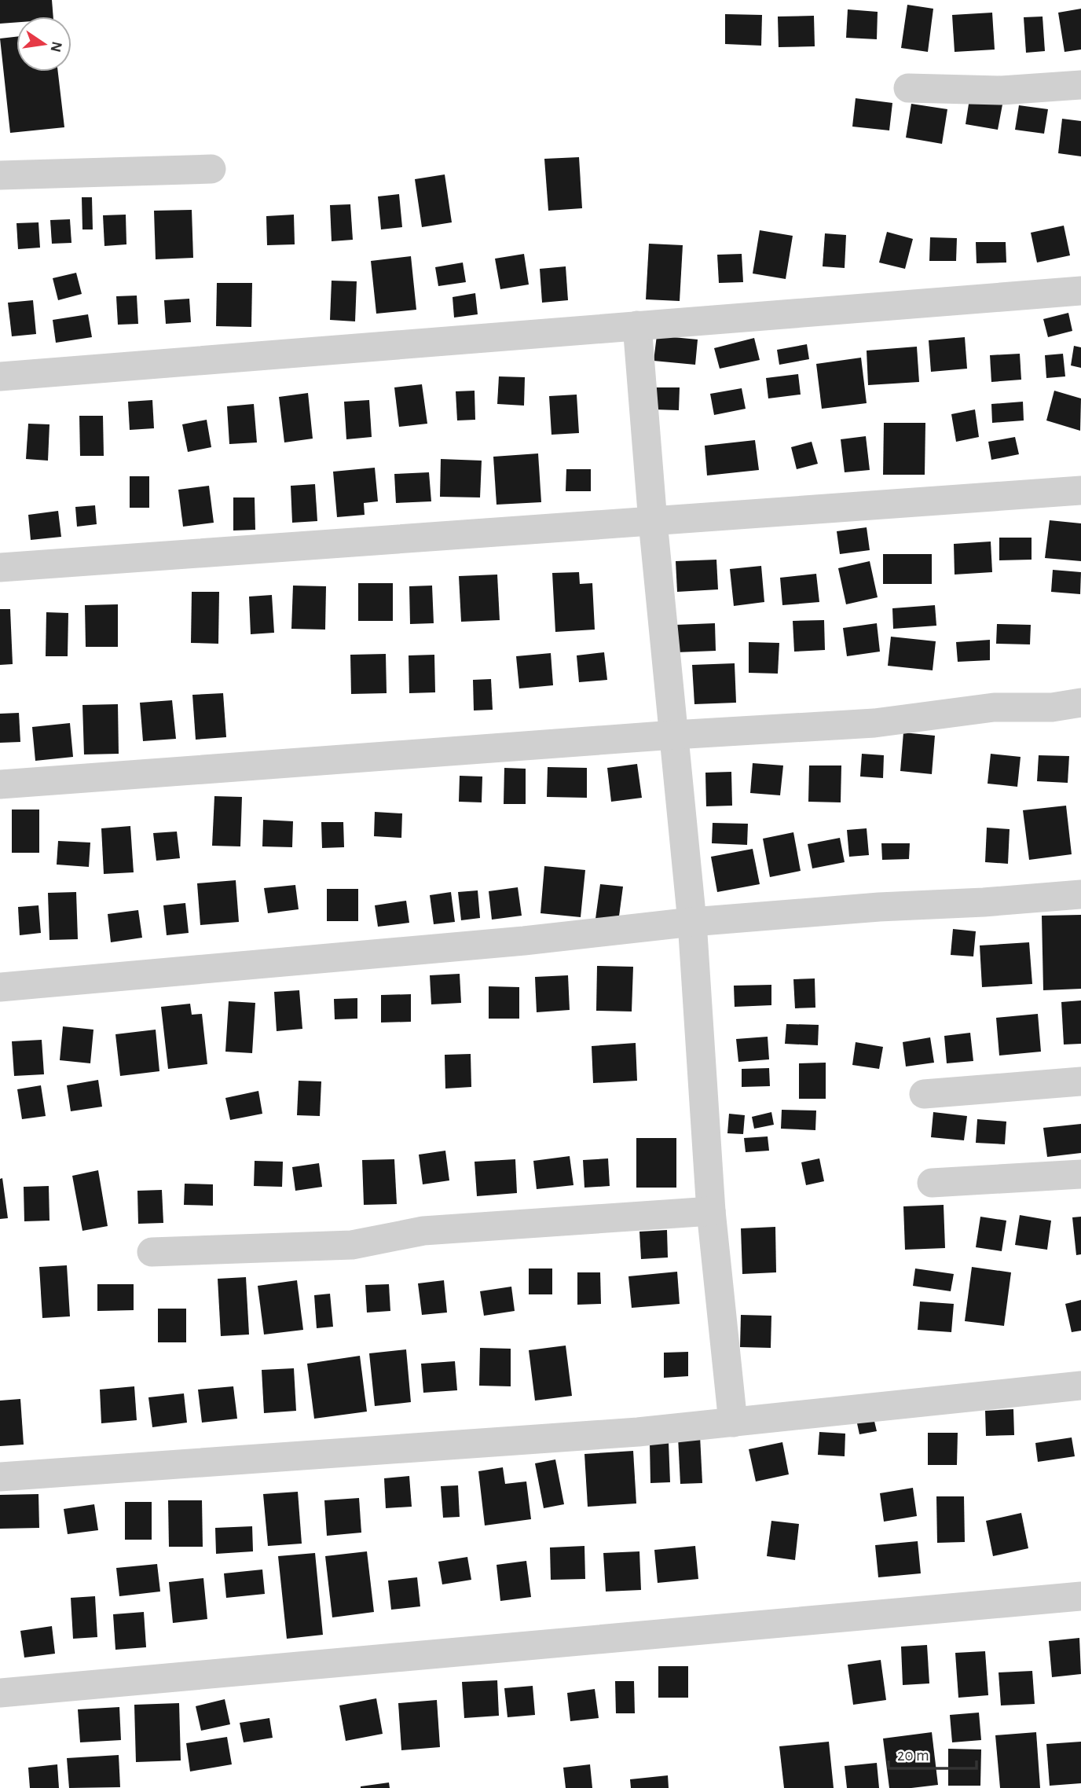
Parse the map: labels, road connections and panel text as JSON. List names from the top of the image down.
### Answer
{
  "scale_bar": "20 m",
  "north": "right"
}
